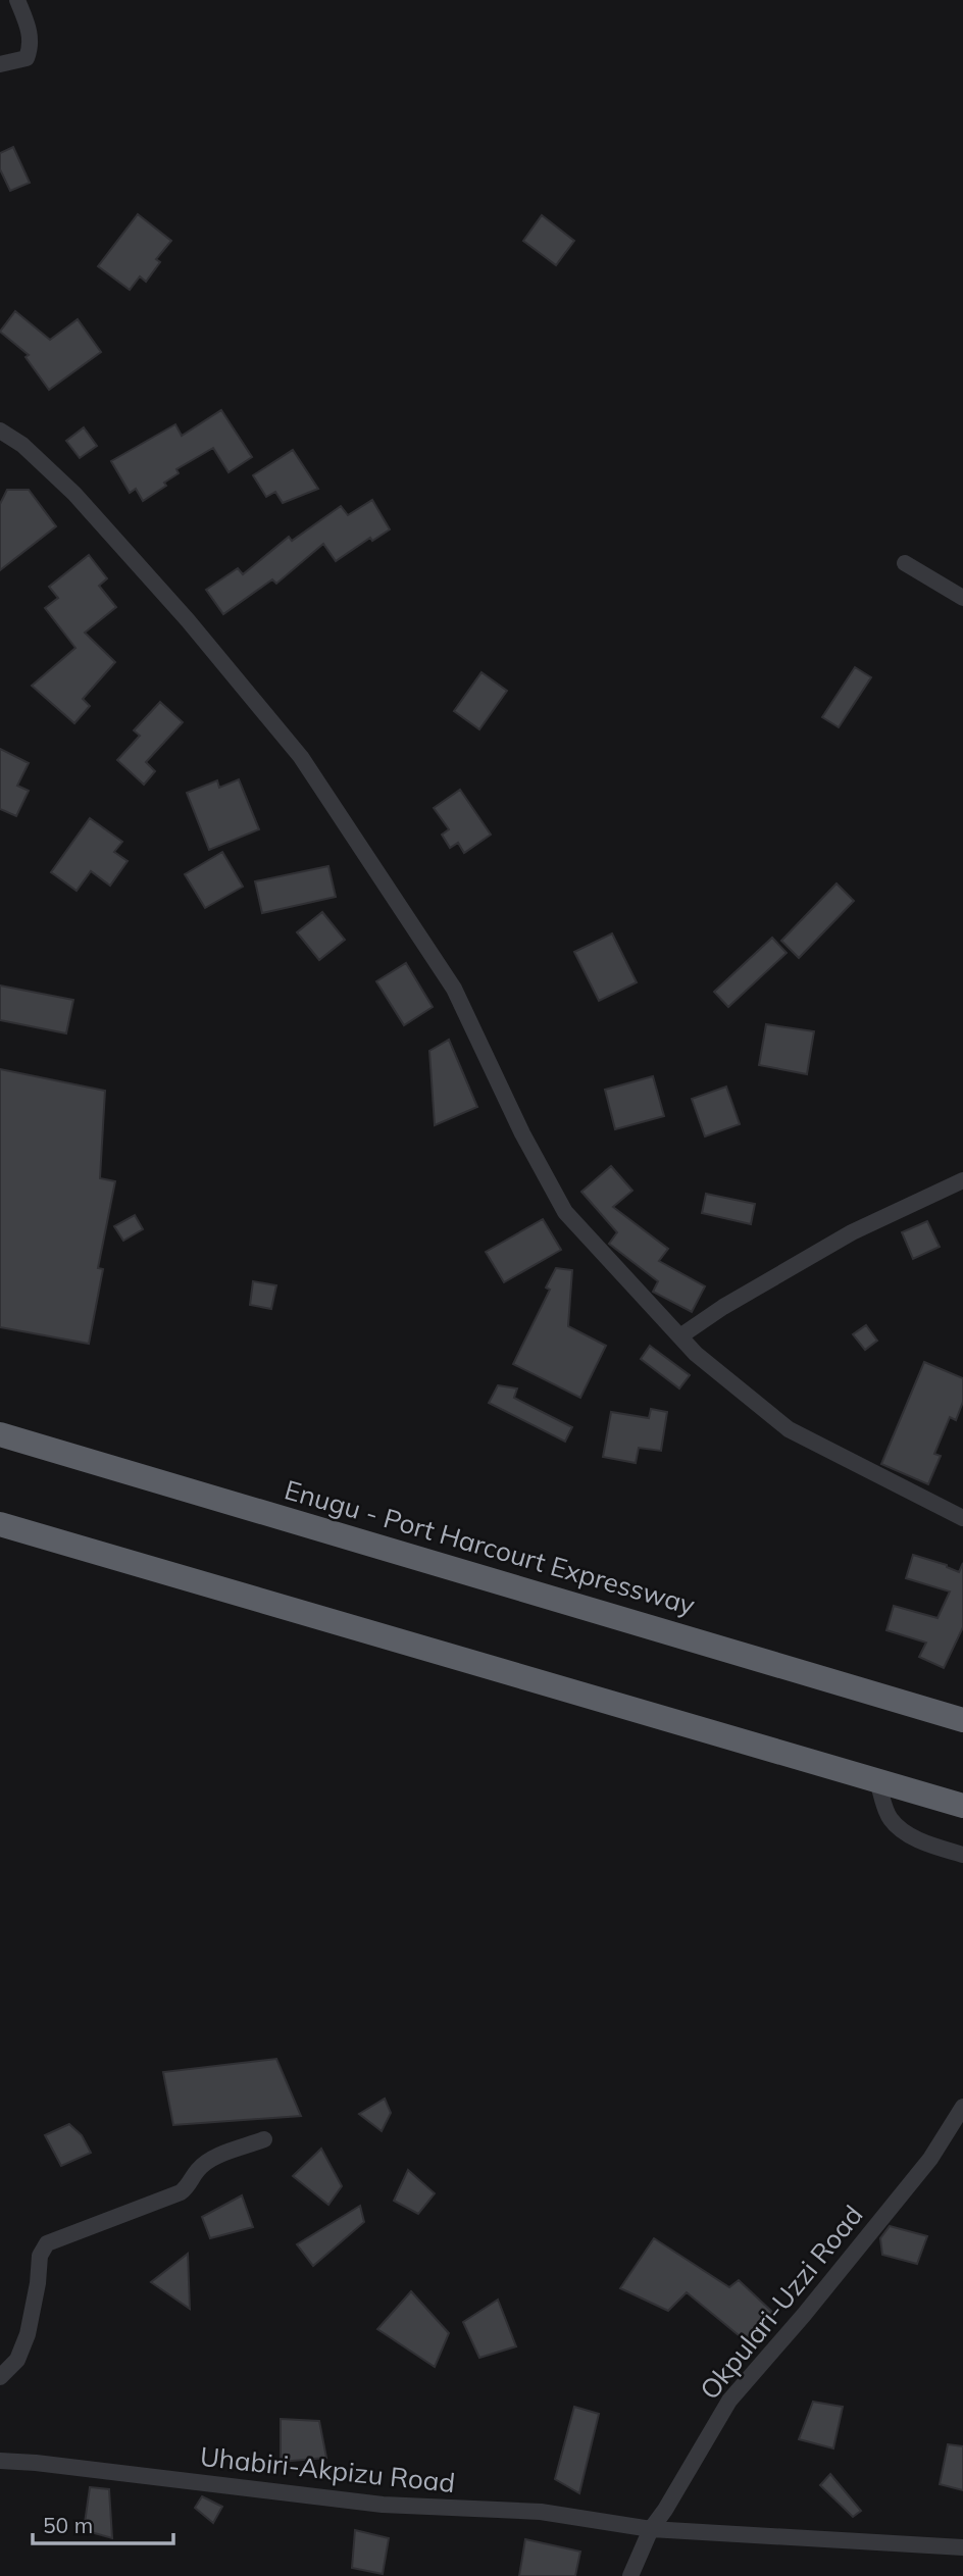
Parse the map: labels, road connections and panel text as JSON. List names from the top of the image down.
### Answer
{
  "streets": {
    "highway": ["Enugu - Port Harcourt Expressway"],
    "street": ["Okpulari-Uzzi Road", "Uhabiri-Akpizu Road"]
  },
  "crossings": [
    ["Okpulari-Uzzi Road", "Uhabiri-Akpizu Road"]
  ],
  "scale_bar": "50 m"
}
